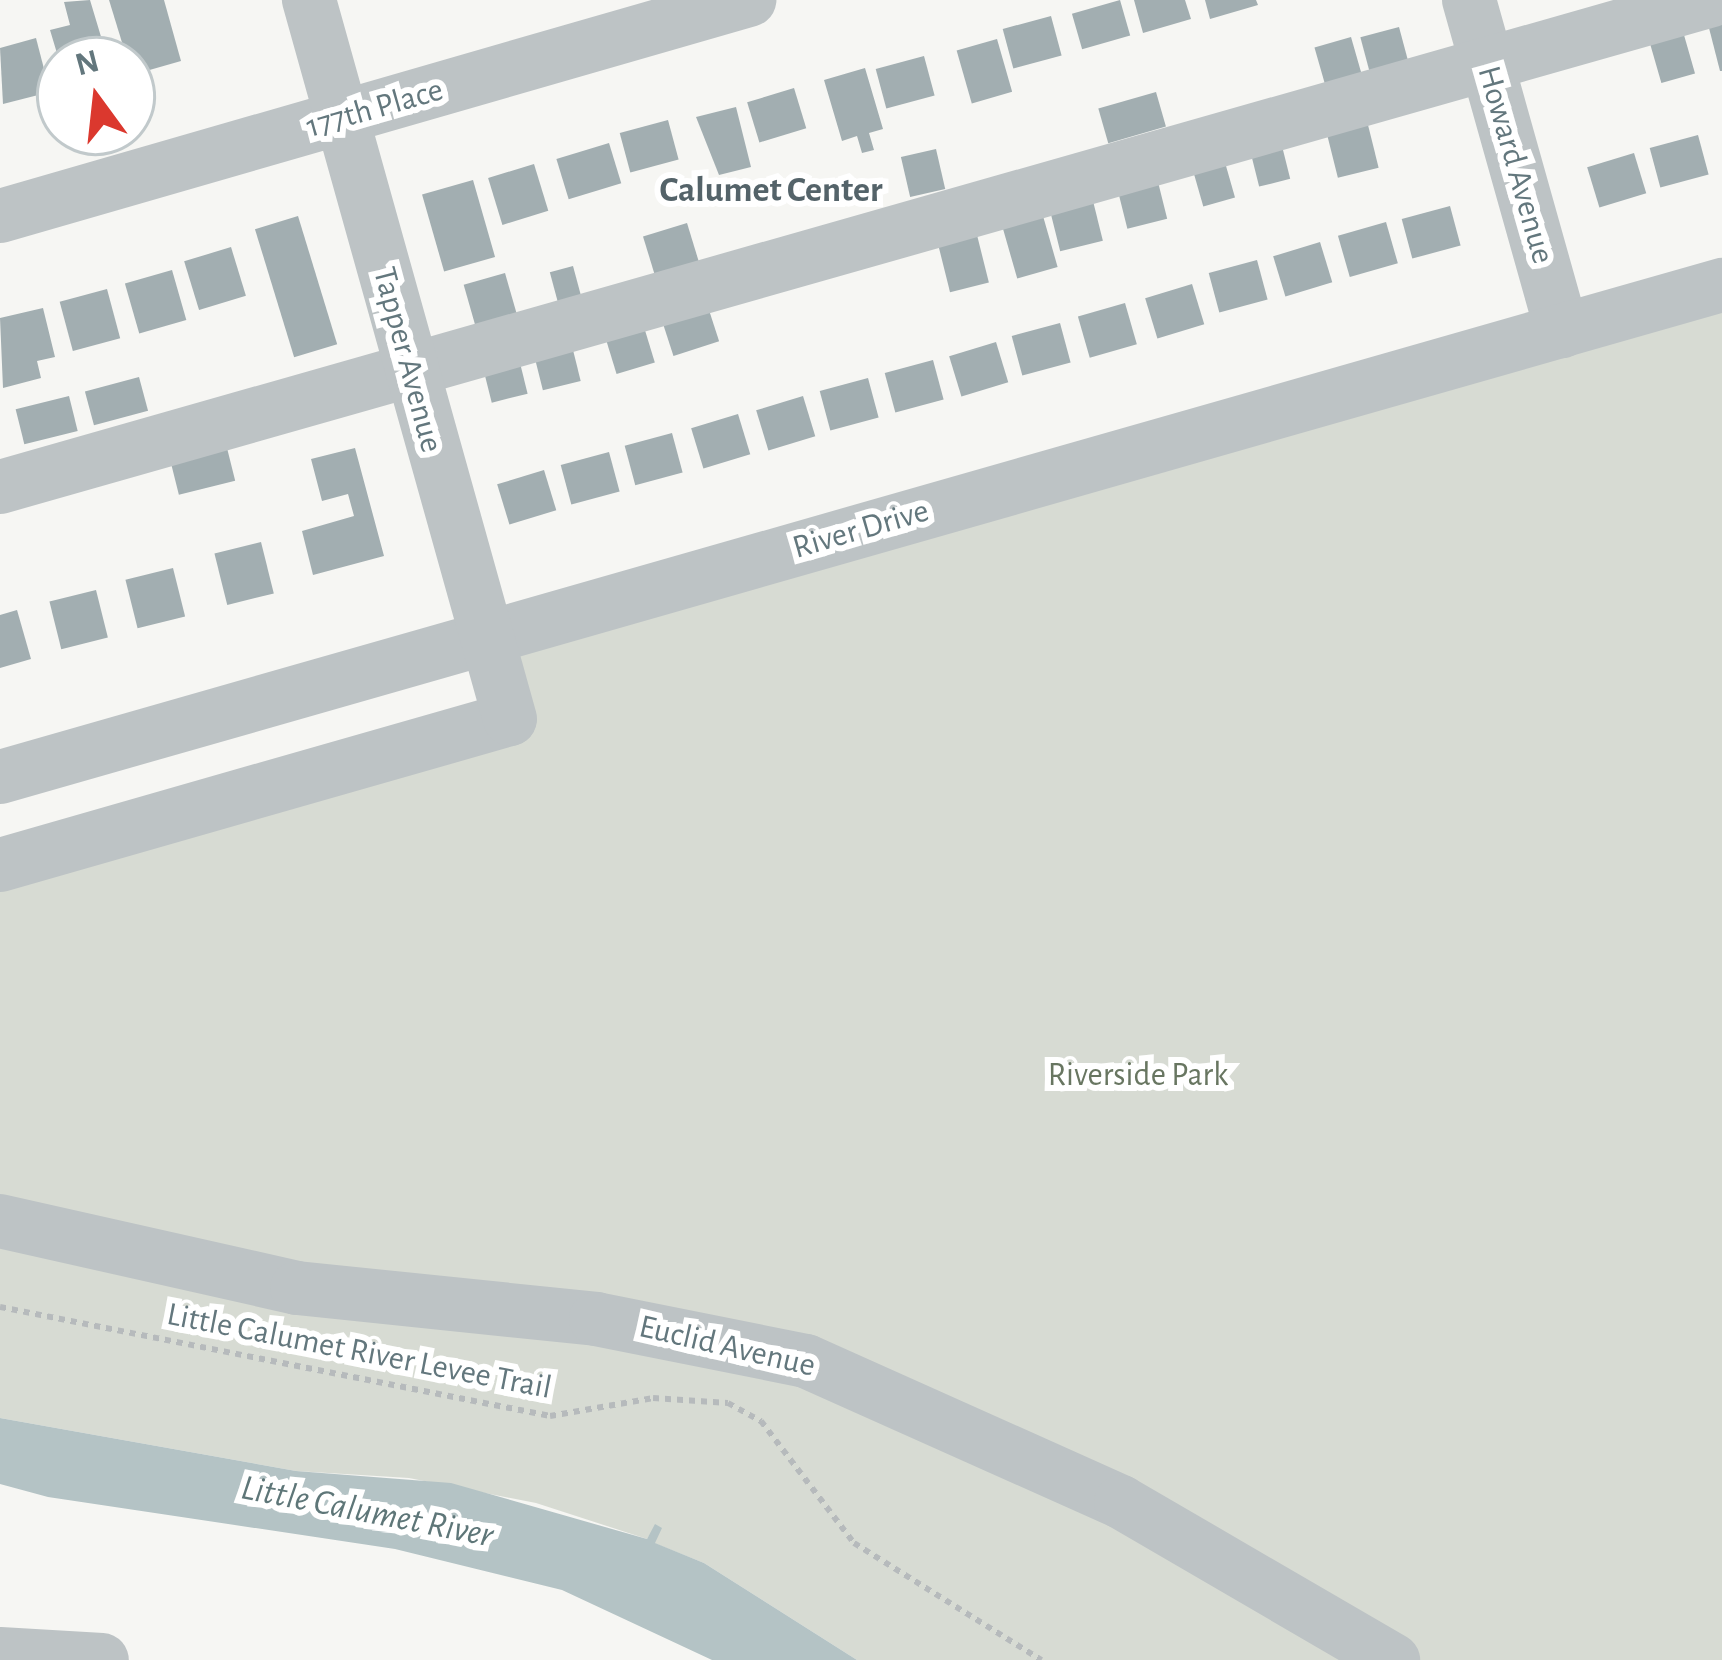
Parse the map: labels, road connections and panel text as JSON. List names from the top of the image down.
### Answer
{
  "streets": {
    "street": [
      "177th Place",
      "Howard Avenue",
      "Tapper Avenue",
      "River Drive",
      "Euclid Avenue"
    ],
    "path": ["Little Calumet River Levee Trail"]
  },
  "crossings": [
    ["177th Place", "Tapper Avenue"],
    ["Howard Avenue", "River Drive"],
    ["Tapper Avenue", "River Drive"]
  ],
  "districts": ["Calumet Center"],
  "water": ["Little Calumet River"],
  "parks": ["Riverside Park"],
  "north": "top"
}
